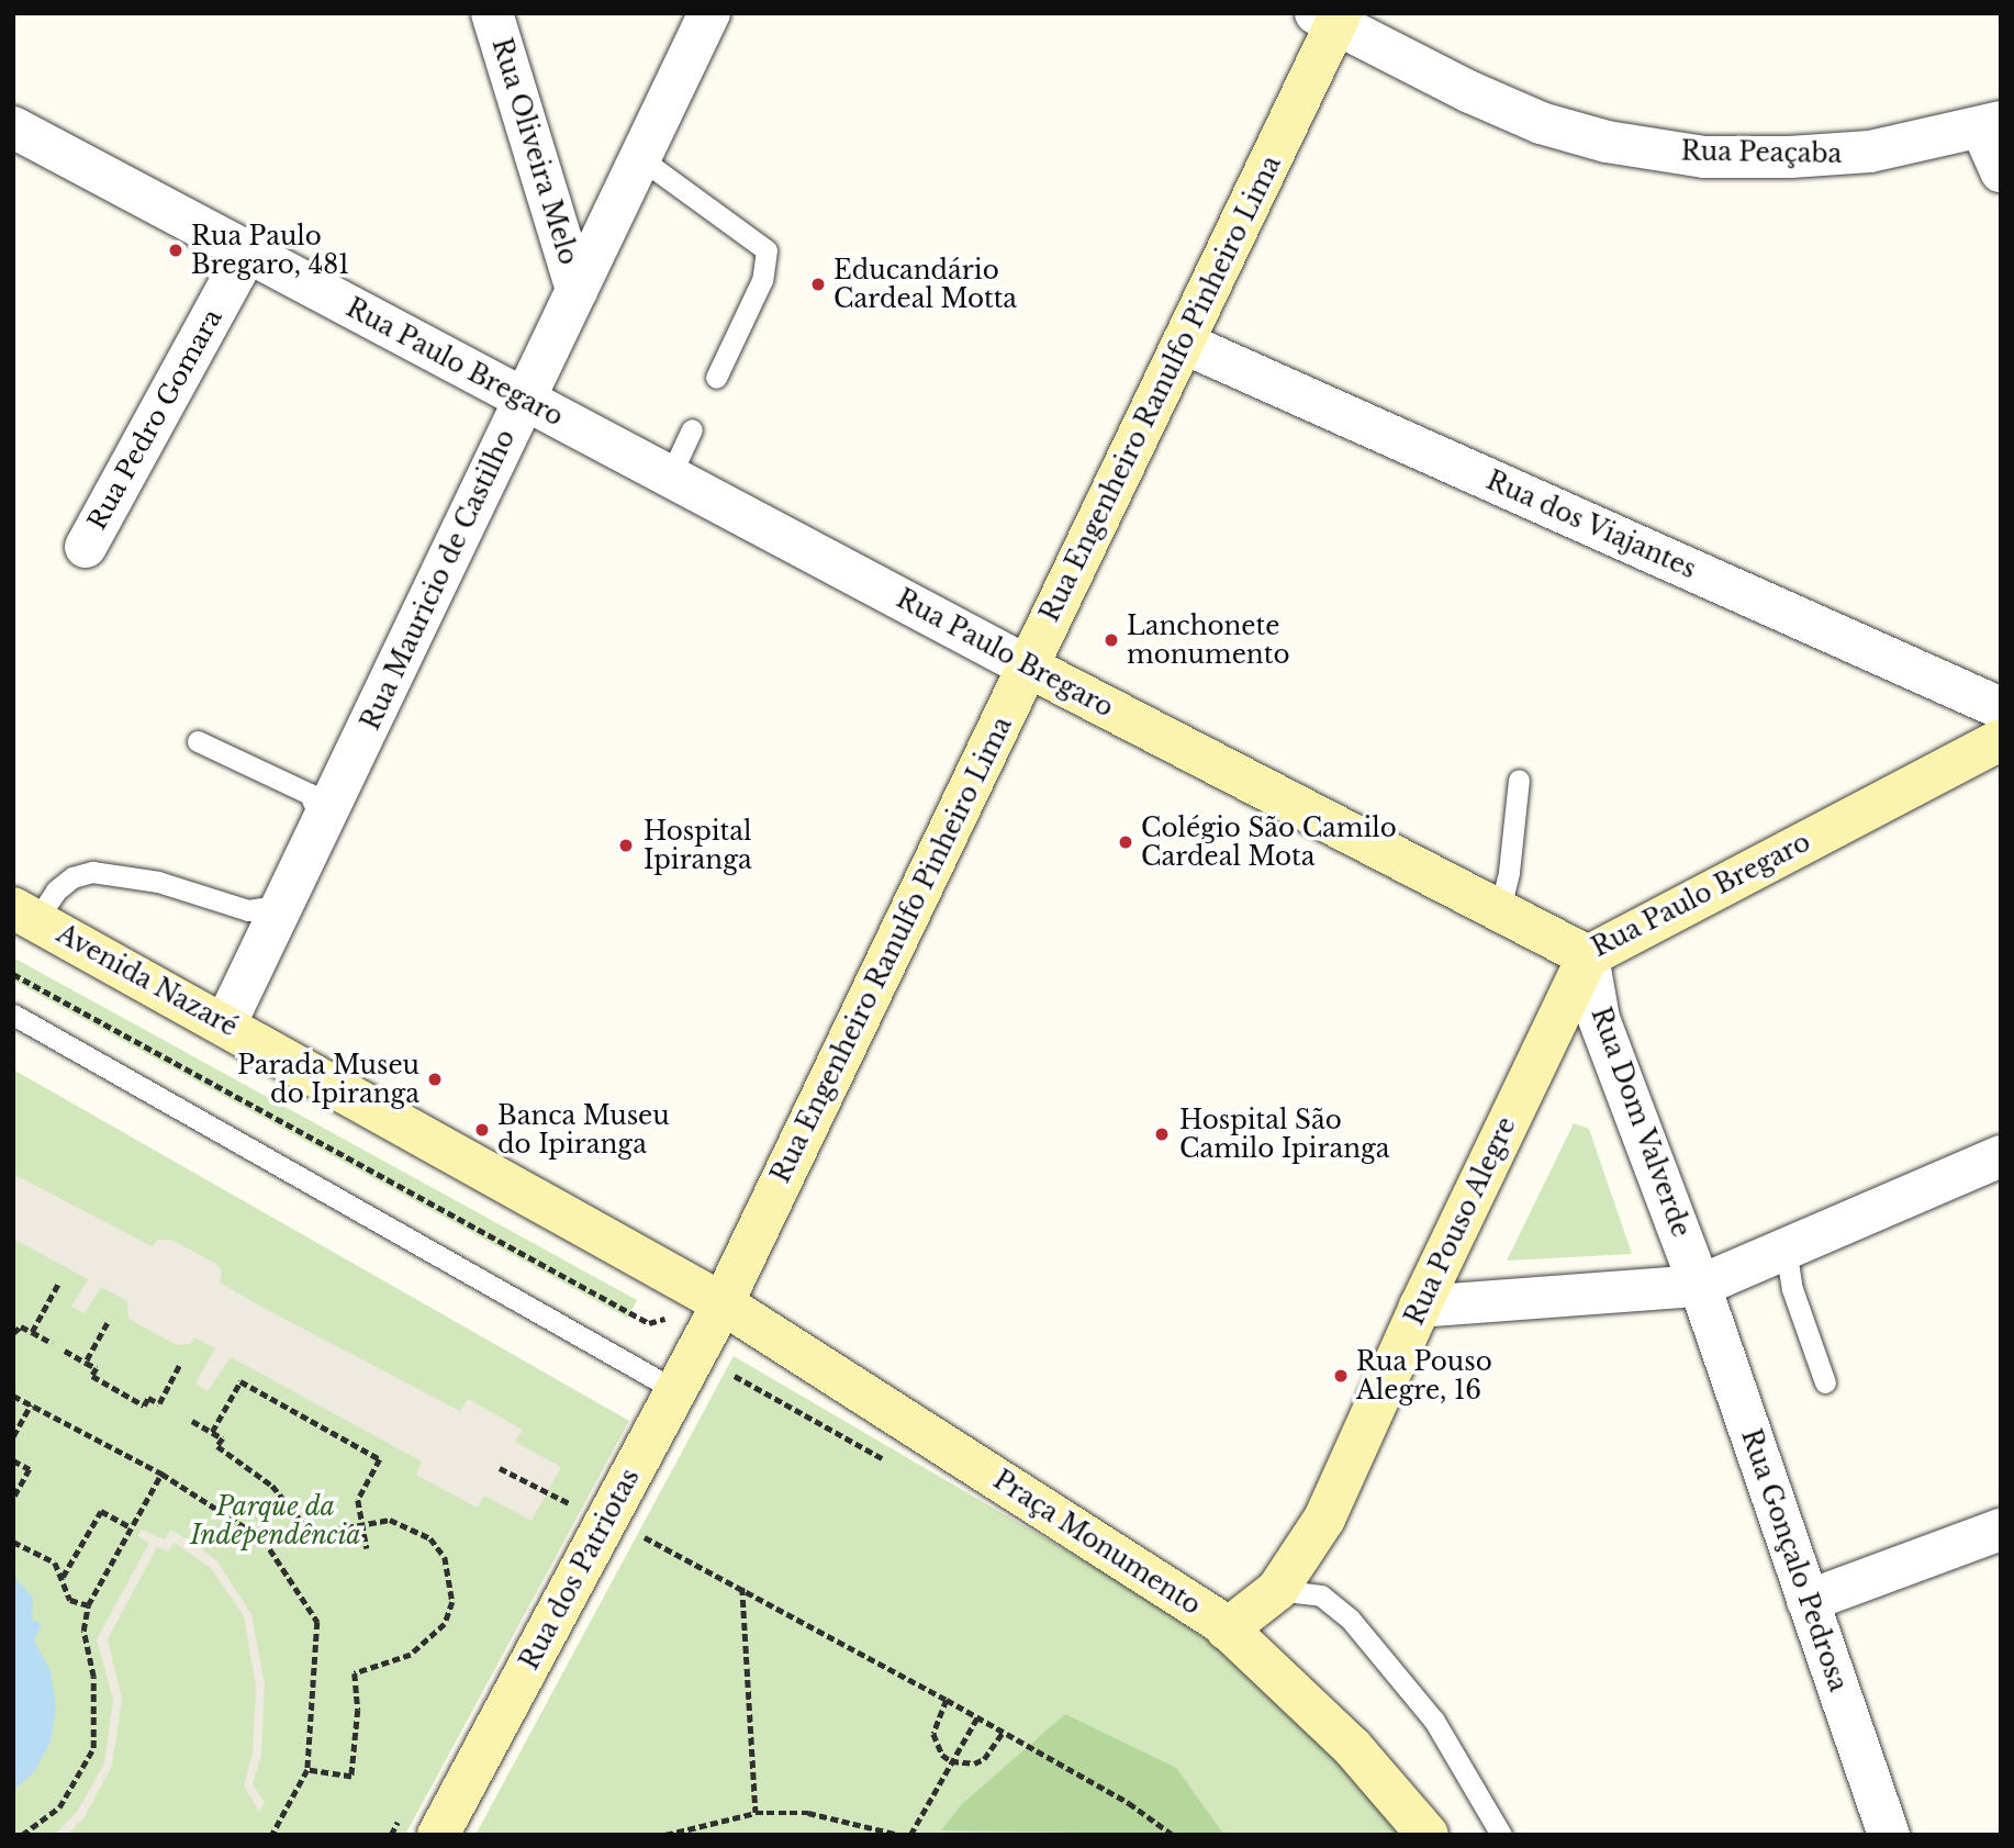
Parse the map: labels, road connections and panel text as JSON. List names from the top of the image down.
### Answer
{
  "streets": {
    "street": [
      "Rua Oliveira Melo",
      "Rua Peaçaba",
      "Rua Paulo Bregaro",
      "Rua Engenheiro Ranulfo Pinheiro Lima",
      "Rua Pedro Gomara",
      "Rua dos Viajantes",
      "Rua Mauricio de Castilho",
      "Avenida Nazaré",
      "Rua Dom Valverde",
      "Rua Pouso Alegre",
      "Praça Monumento",
      "Rua Gonçalo Pedrosa",
      "Rua dos Patriotas"
    ]
  },
  "crossings": [
    ["Rua Oliveira Melo", "Rua Mauricio de Castilho"],
    ["Rua Peaçaba", "Rua Engenheiro Ranulfo Pinheiro Lima"],
    ["Rua Paulo Bregaro", "Rua Engenheiro Ranulfo Pinheiro Lima"],
    ["Rua Paulo Bregaro", "Rua Pedro Gomara"],
    ["Rua Paulo Bregaro", "Rua Mauricio de Castilho"],
    ["Rua Paulo Bregaro", "Rua Dom Valverde"],
    ["Rua Paulo Bregaro", "Rua Pouso Alegre"],
    ["Rua Engenheiro Ranulfo Pinheiro Lima", "Rua dos Viajantes"],
    ["Rua Engenheiro Ranulfo Pinheiro Lima", "Avenida Nazaré"],
    ["Rua Engenheiro Ranulfo Pinheiro Lima", "Praça Monumento"],
    ["Rua Engenheiro Ranulfo Pinheiro Lima", "Rua dos Patriotas"],
    ["Rua Mauricio de Castilho", "Avenida Nazaré"],
    ["Avenida Nazaré", "Praça Monumento"],
    ["Avenida Nazaré", "Rua dos Patriotas"],
    ["Rua Dom Valverde", "Rua Pouso Alegre"],
    ["Rua Dom Valverde", "Rua Gonçalo Pedrosa"],
    ["Rua Pouso Alegre", "Praça Monumento"],
    ["Praça Monumento", "Rua dos Patriotas"]
  ],
  "parks": ["Parque da Independência"],
  "places": [
    "Rua Paulo Bregaro, 481",
    "Educandário Cardeal Motta",
    "Lanchonete monumento",
    "Colégio São Camilo Cardeal Mota",
    "Hospital Ipiranga",
    "Parada Museu do Ipiranga",
    "Banca Museu do Ipiranga",
    "Hospital São Camilo Ipiranga",
    "Rua Pouso Alegre, 16"
  ]
}
